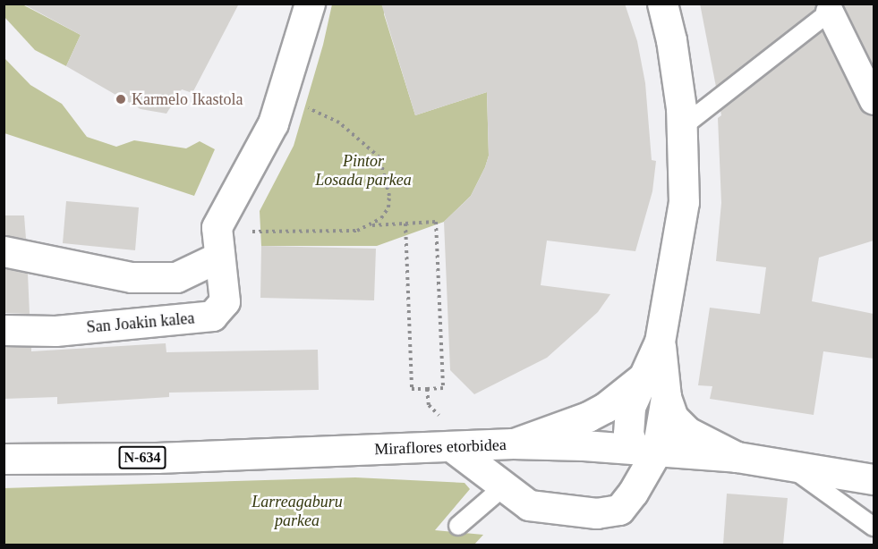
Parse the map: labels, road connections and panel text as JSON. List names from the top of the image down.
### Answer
{
  "streets": {
    "street": ["San Joakin kalea", "Miraflores etorbidea", "N-634"]
  },
  "parks": ["Pintor Losada parkea", "Larreagaburu parkea"],
  "places": ["Karmelo Ikastola"]
}
